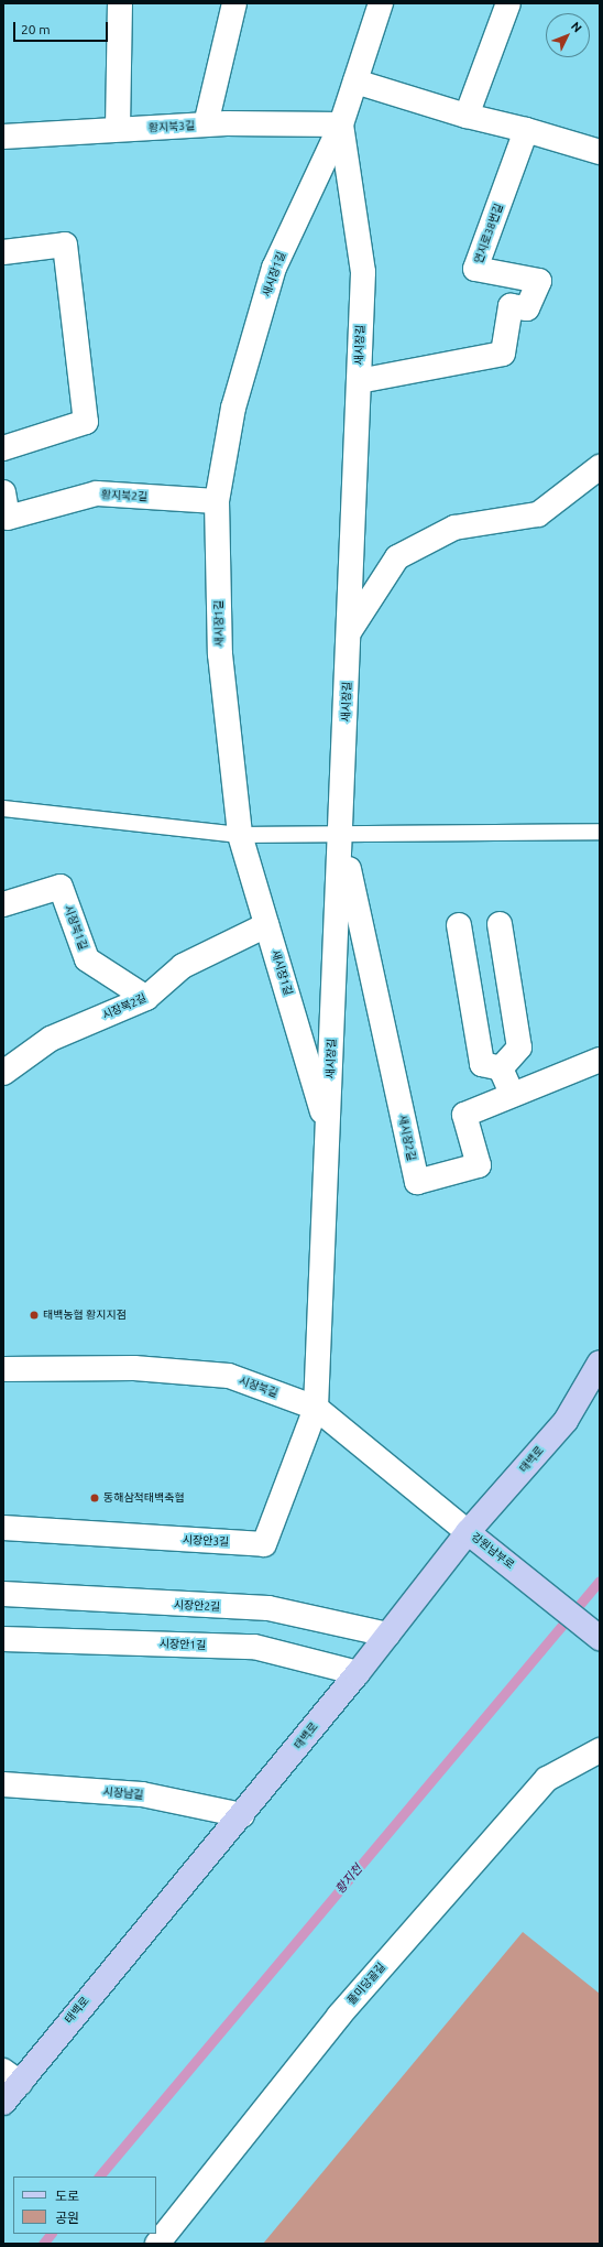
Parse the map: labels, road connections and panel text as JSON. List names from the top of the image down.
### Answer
{
  "streets": {
    "main road": ["태백로", "강원남부로"],
    "street": [
      "황지북3길",
      "연지로38번길",
      "새시장1길",
      "새시장길",
      "황지북2길",
      "시장북1길",
      "시장북2길",
      "새시장2길",
      "시장북길",
      "시장안3길",
      "시장안2길",
      "시장안1길",
      "시장남길",
      "풀미당골길"
    ]
  },
  "crossings": [
    ["황지북3길", "새시장1길"],
    ["황지북3길", "새시장길"],
    ["연지로38번길", "새시장길"],
    ["새시장1길", "새시장길"],
    ["새시장1길", "황지북2길"],
    ["새시장1길", "시장북2길"],
    ["새시장길", "새시장2길"],
    ["새시장길", "시장북길"],
    ["새시장길", "시장안3길"],
    ["시장북1길", "시장북2길"],
    ["시장북길", "태백로"],
    ["시장북길", "시장안3길"],
    ["시장북길", "강원남부로"],
    ["태백로", "강원남부로"],
    ["태백로", "시장안2길"],
    ["태백로", "시장안1길"],
    ["태백로", "시장남길"]
  ],
  "water": ["황지천"],
  "places": ["태백농협 황지지점", "동해삼척태백축협"],
  "legend": ["도로", "공원"],
  "scale_bar": "20 m",
  "north": "top right"
}
